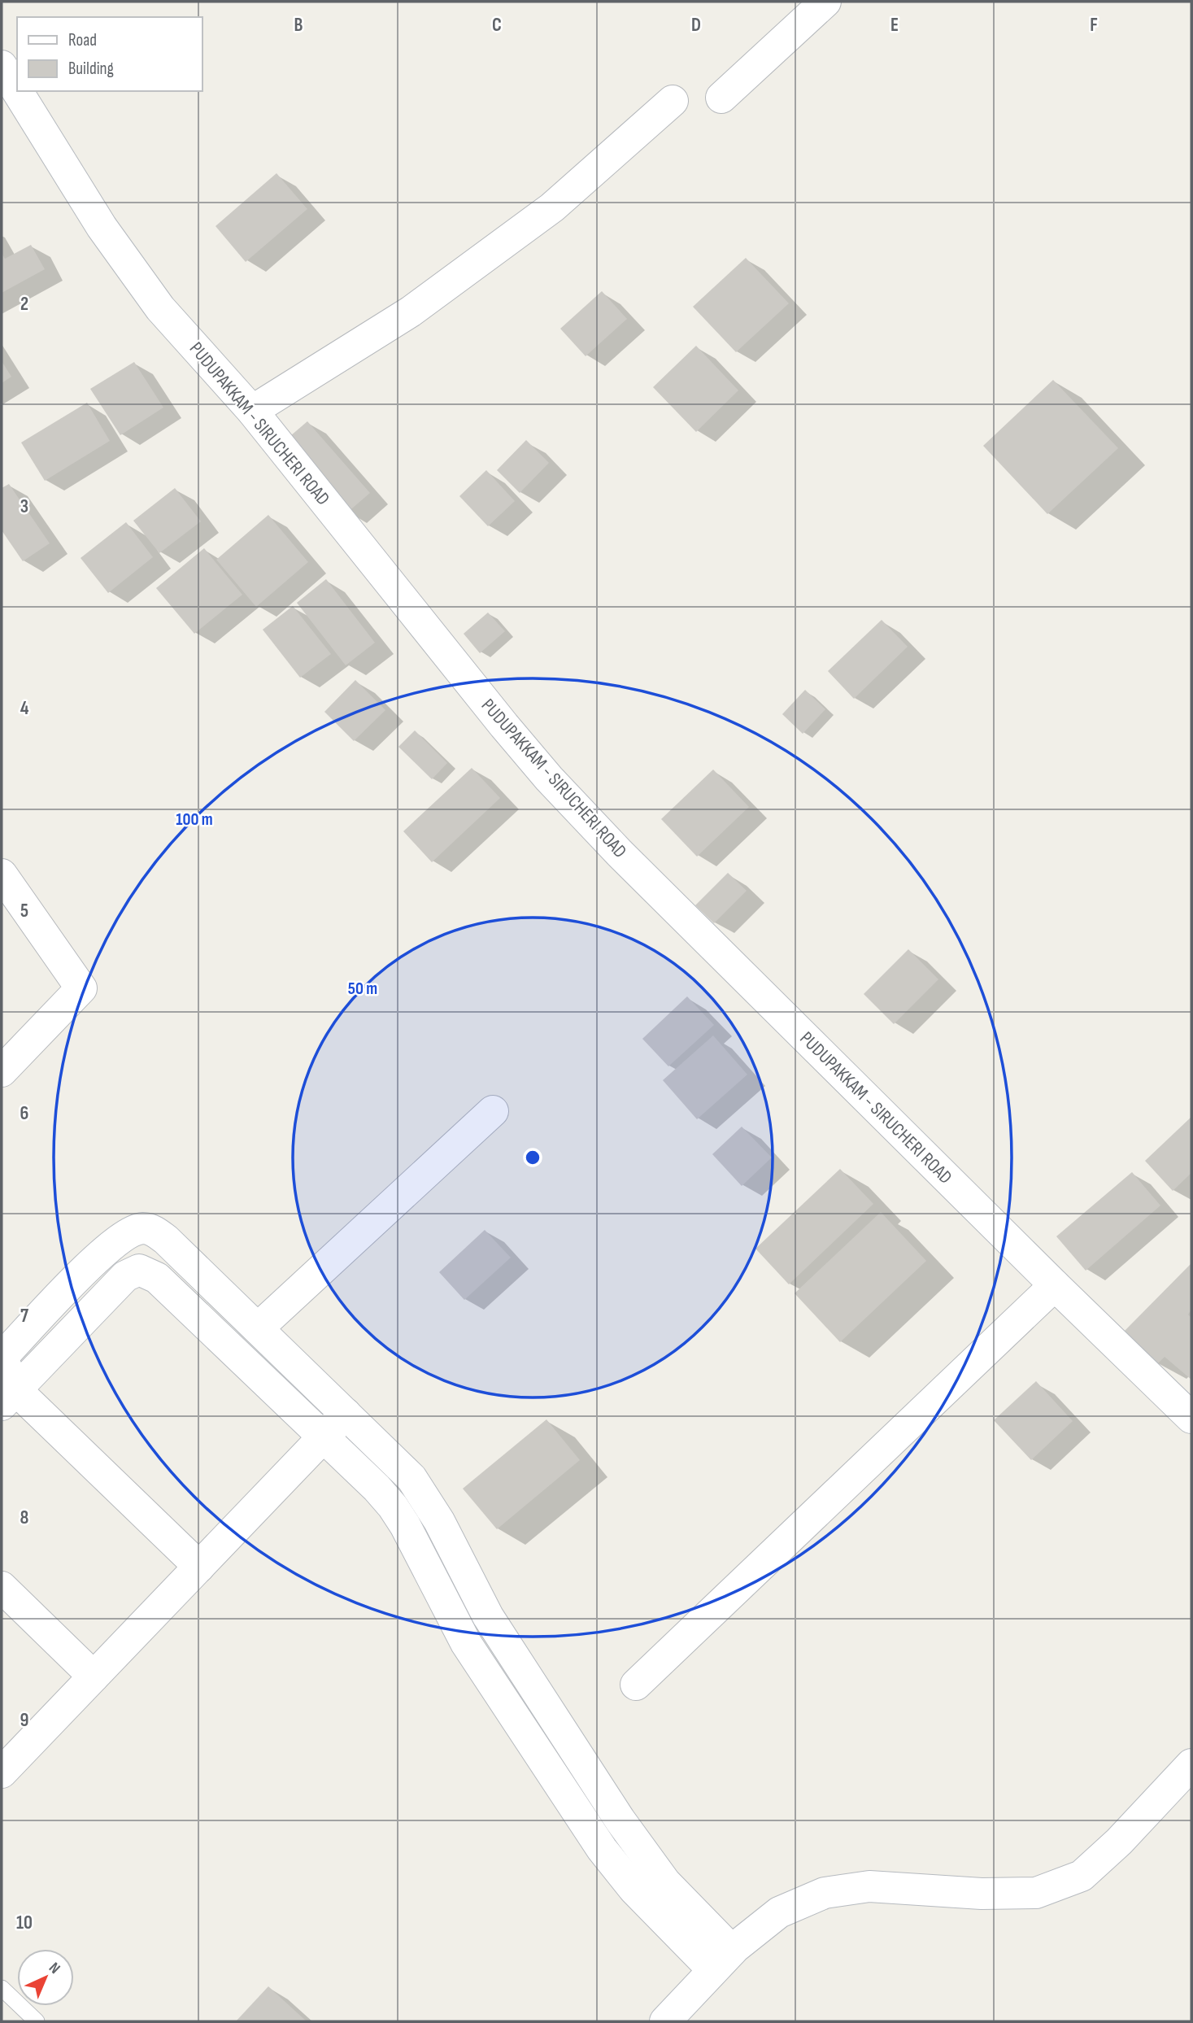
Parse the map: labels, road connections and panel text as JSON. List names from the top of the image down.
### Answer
{
  "streets": {
    "street": ["PUDUPAKKAM - SIRUCHERI ROAD"]
  },
  "legend": ["Road", "Building"],
  "north": "top right",
  "grid": {
    "columns": [
      "B",
      "C",
      "D",
      "E",
      "F"
    ],
    "rows": [
      "2",
      "3",
      "4",
      "5",
      "6",
      "7",
      "8",
      "9",
      "10"
    ]
  },
  "rings": ["100 m", "50 m"]
}
